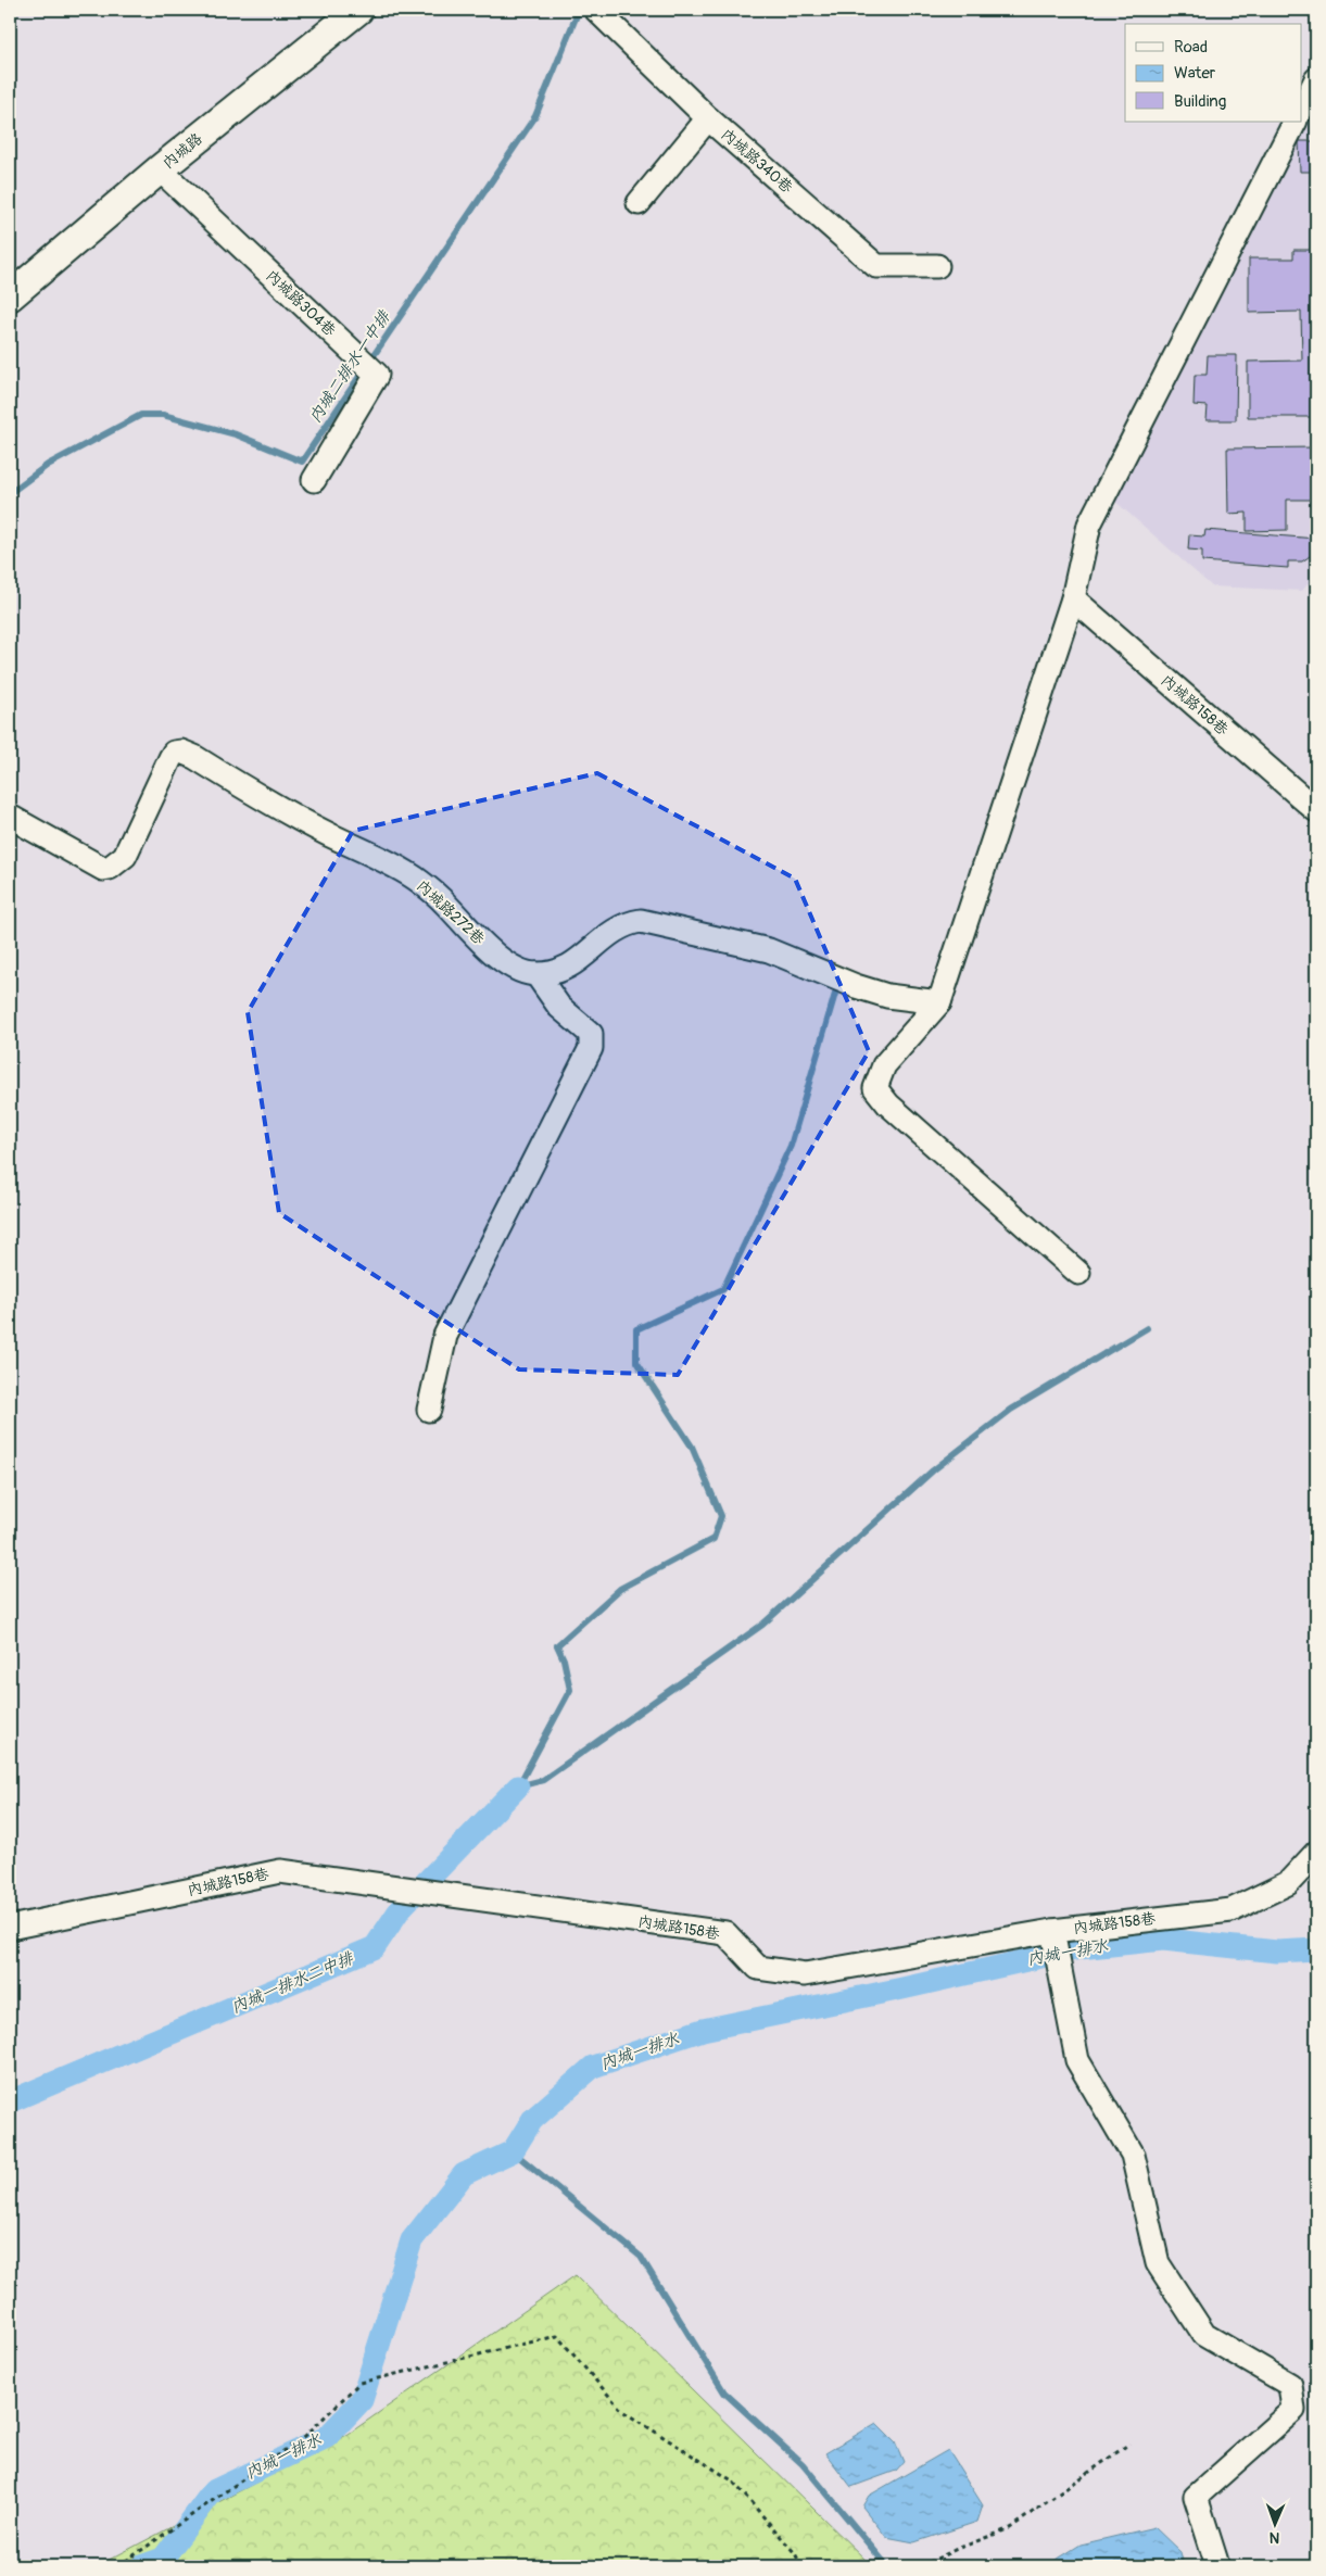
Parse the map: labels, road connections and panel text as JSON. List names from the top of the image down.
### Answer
{
  "streets": {
    "street": [
      "內城路",
      "內城路340巷",
      "內城路304巷",
      "內城路158巷",
      "內城路272巷"
    ]
  },
  "crossings": [
    ["內城路", "內城路304巷"]
  ],
  "water": ["內城二排水一中排", "內城一排水", "內城一排水二中排"],
  "legend": ["Road", "Water", "Building"],
  "north": "bottom"
}
